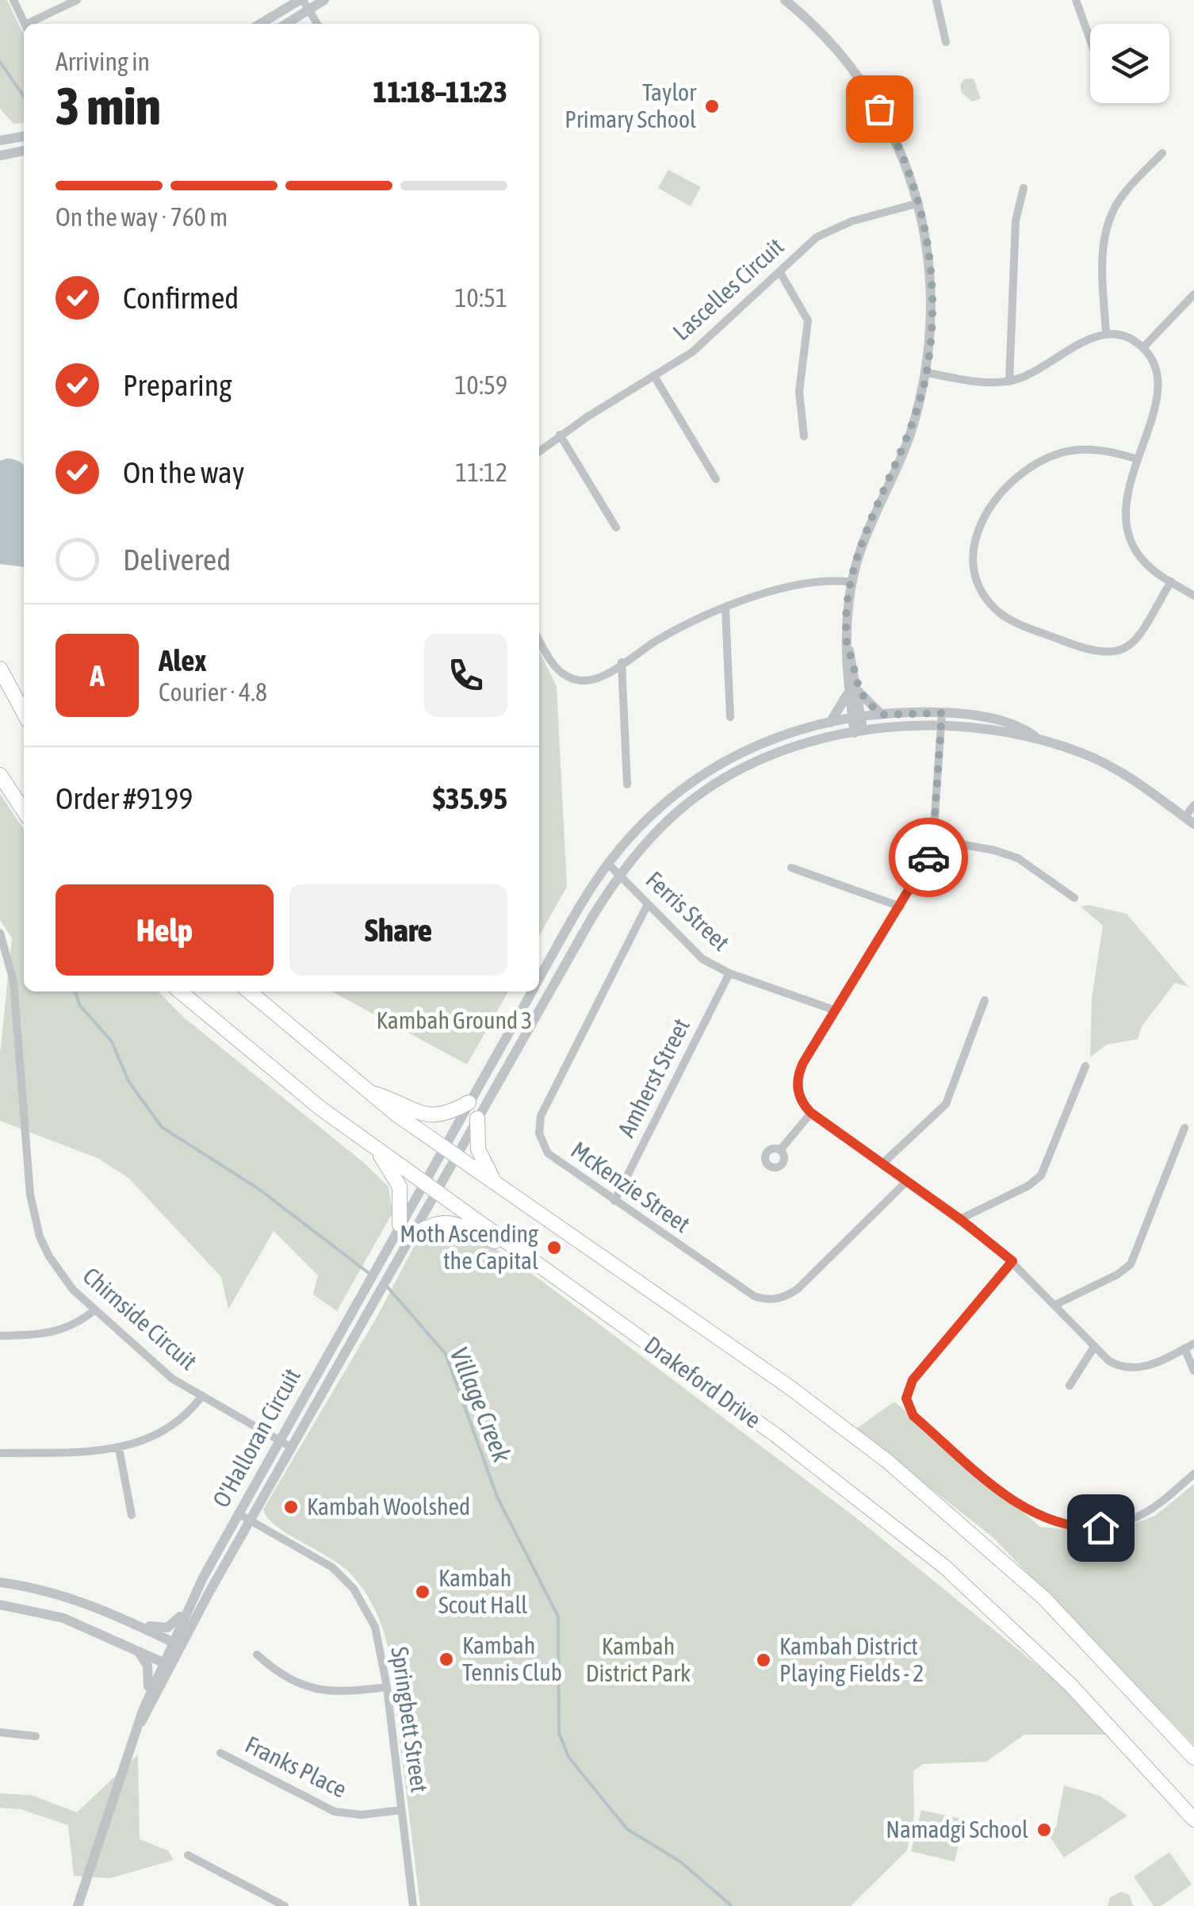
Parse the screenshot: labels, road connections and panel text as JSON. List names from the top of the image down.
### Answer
{
  "streets": {
    "highway": ["Drakeford Drive"],
    "street": [
      "Lascelles Circuit",
      "Ferris Street",
      "Amherst Street",
      "McKenzie Street",
      "Chirnside Circuit",
      "O'Halloran Circuit",
      "Springbett Street",
      "Franks Place"
    ]
  },
  "crossings": [
    ["Ferris Street", "Amherst Street"],
    ["Ferris Street", "McKenzie Street"],
    ["Ferris Street", "O'Halloran Circuit"],
    ["Amherst Street", "McKenzie Street"],
    ["Chirnside Circuit", "O'Halloran Circuit"],
    ["Drakeford Drive", "O'Halloran Circuit"],
    ["O'Halloran Circuit", "Springbett Street"],
    ["Springbett Street", "Franks Place"]
  ],
  "water": ["Village Creek"],
  "parks": ["Kambah Ground 3", "Kambah District Park"],
  "places": [
    "Taylor Primary School",
    "Moth Ascending the Capital",
    "Kambah Woolshed",
    "Kambah Scout Hall",
    "Kambah Tennis Club",
    "Kambah District Playing Fields - 2",
    "Namadgi School"
  ],
  "page": {
    "heading": ["3 min", "Arriving in", "11:18–11:23"],
    "panel": [
      "Alex",
      "Courier · 4.8",
      "Order #9199",
      "$35.95"
    ],
    "bar": "On the way · 760 m",
    "list": [
      ["Confirmed", "10:51"],
      ["Preparing", "10:59"],
      ["On the way", "11:12"],
      "Delivered"
    ],
    "round": "A",
    "buttons": ["Help", "Share"]
  }
}
